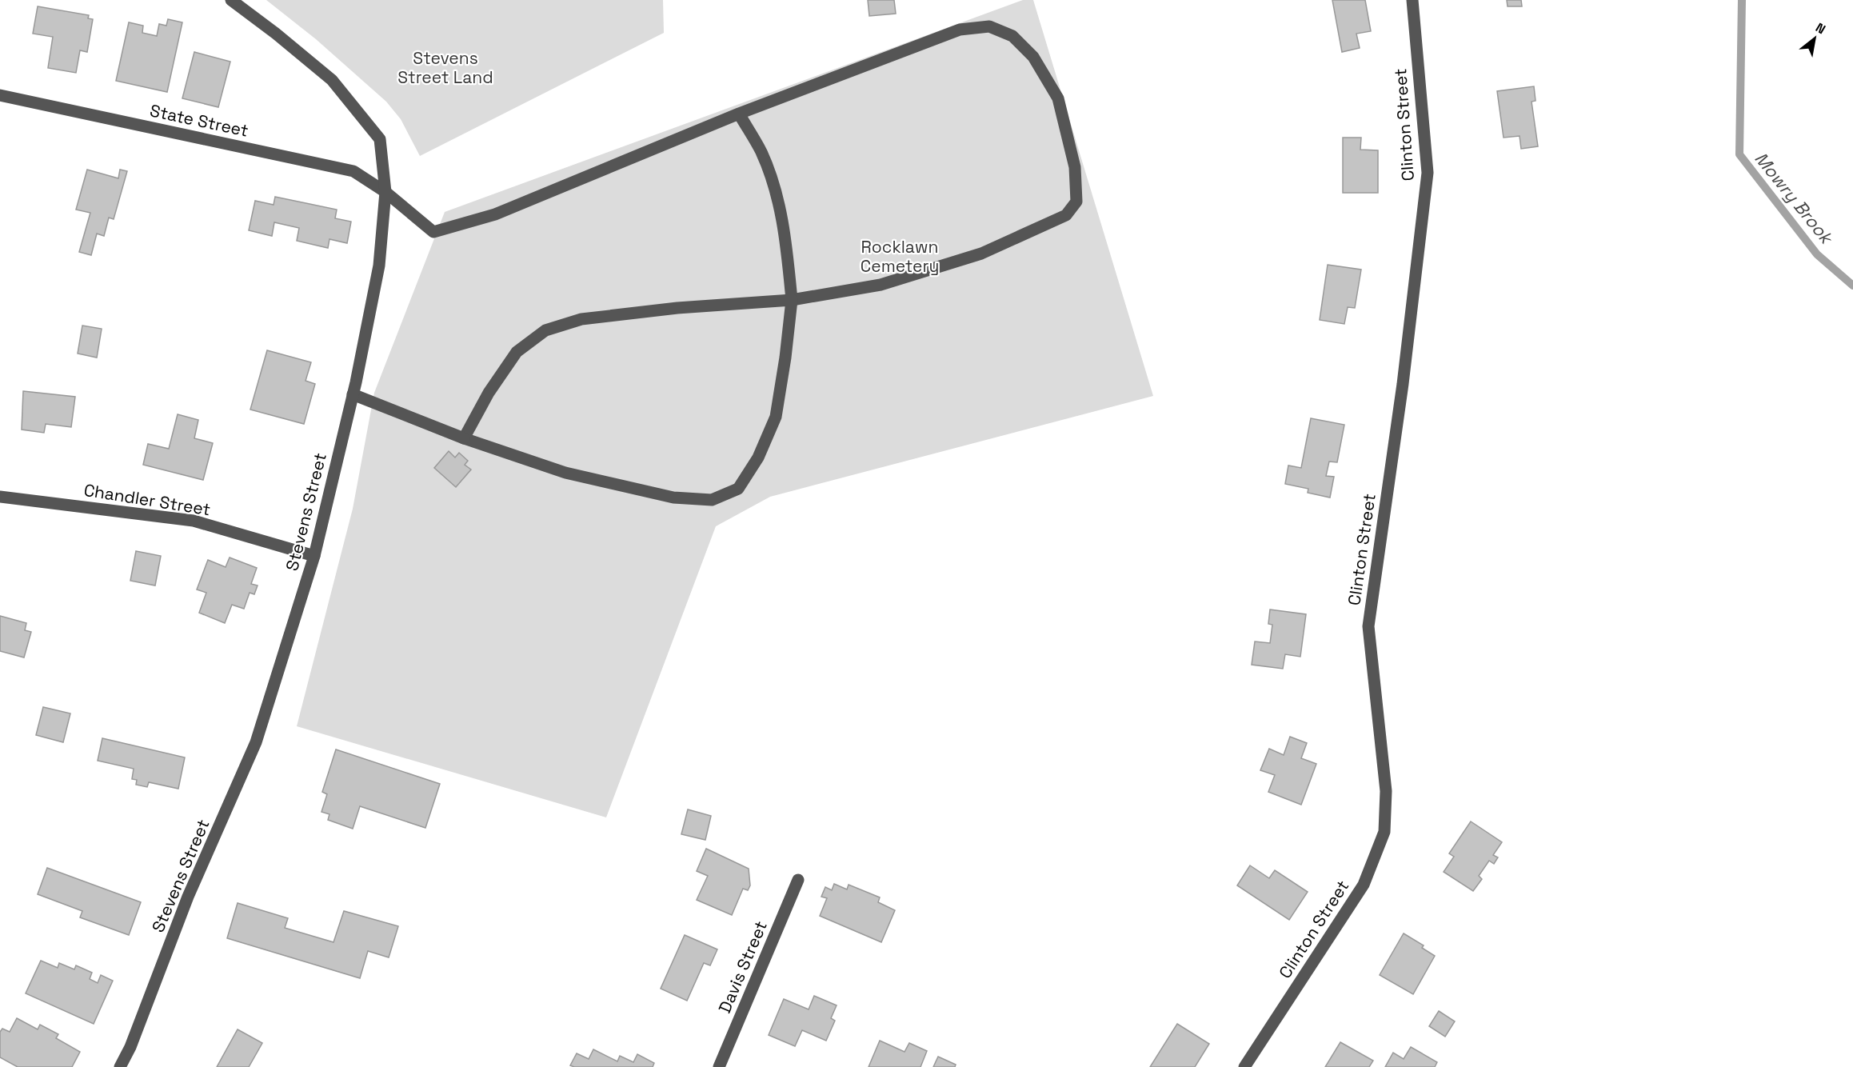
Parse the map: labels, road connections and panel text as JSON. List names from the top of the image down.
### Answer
{
  "streets": {
    "street": [
      "State Street",
      "Clinton Street",
      "Chandler Street",
      "Stevens Street",
      "Davis Street"
    ]
  },
  "crossings": [
    ["State Street", "Stevens Street"],
    ["Chandler Street", "Stevens Street"]
  ],
  "water": ["Mowry Brook"],
  "parks": ["Stevens Street Land", "Rocklawn Cemetery"],
  "north": "top right"
}
